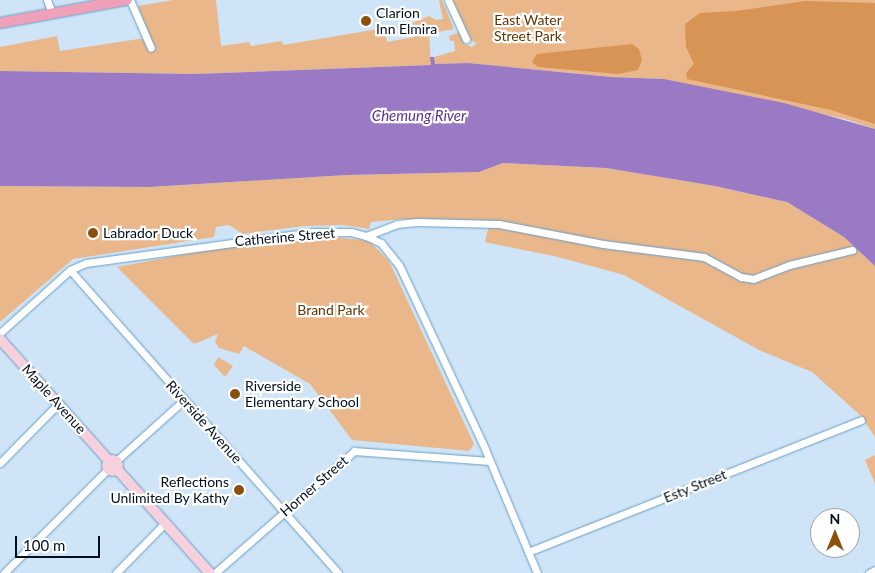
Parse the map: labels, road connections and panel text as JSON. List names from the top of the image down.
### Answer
{
  "streets": {
    "main road": ["Maple Avenue"],
    "street": [
      "Catherine Street",
      "Riverside Avenue",
      "Horner Street",
      "Esty Street"
    ]
  },
  "crossings": [
    ["Catherine Street", "Riverside Avenue"],
    ["Catherine Street", "Horner Street"],
    ["Catherine Street", "Esty Street"],
    ["Maple Avenue", "Horner Street"],
    ["Riverside Avenue", "Horner Street"]
  ],
  "water": ["Chemung River"],
  "parks": ["East Water Street Park", "Brand Park"],
  "places": [
    "Clarion Inn Elmira",
    "Labrador Duck",
    "Riverside Elementary School",
    "Reflections Unlimited By Kathy"
  ],
  "scale_bar": "100 m",
  "north": "top"
}
